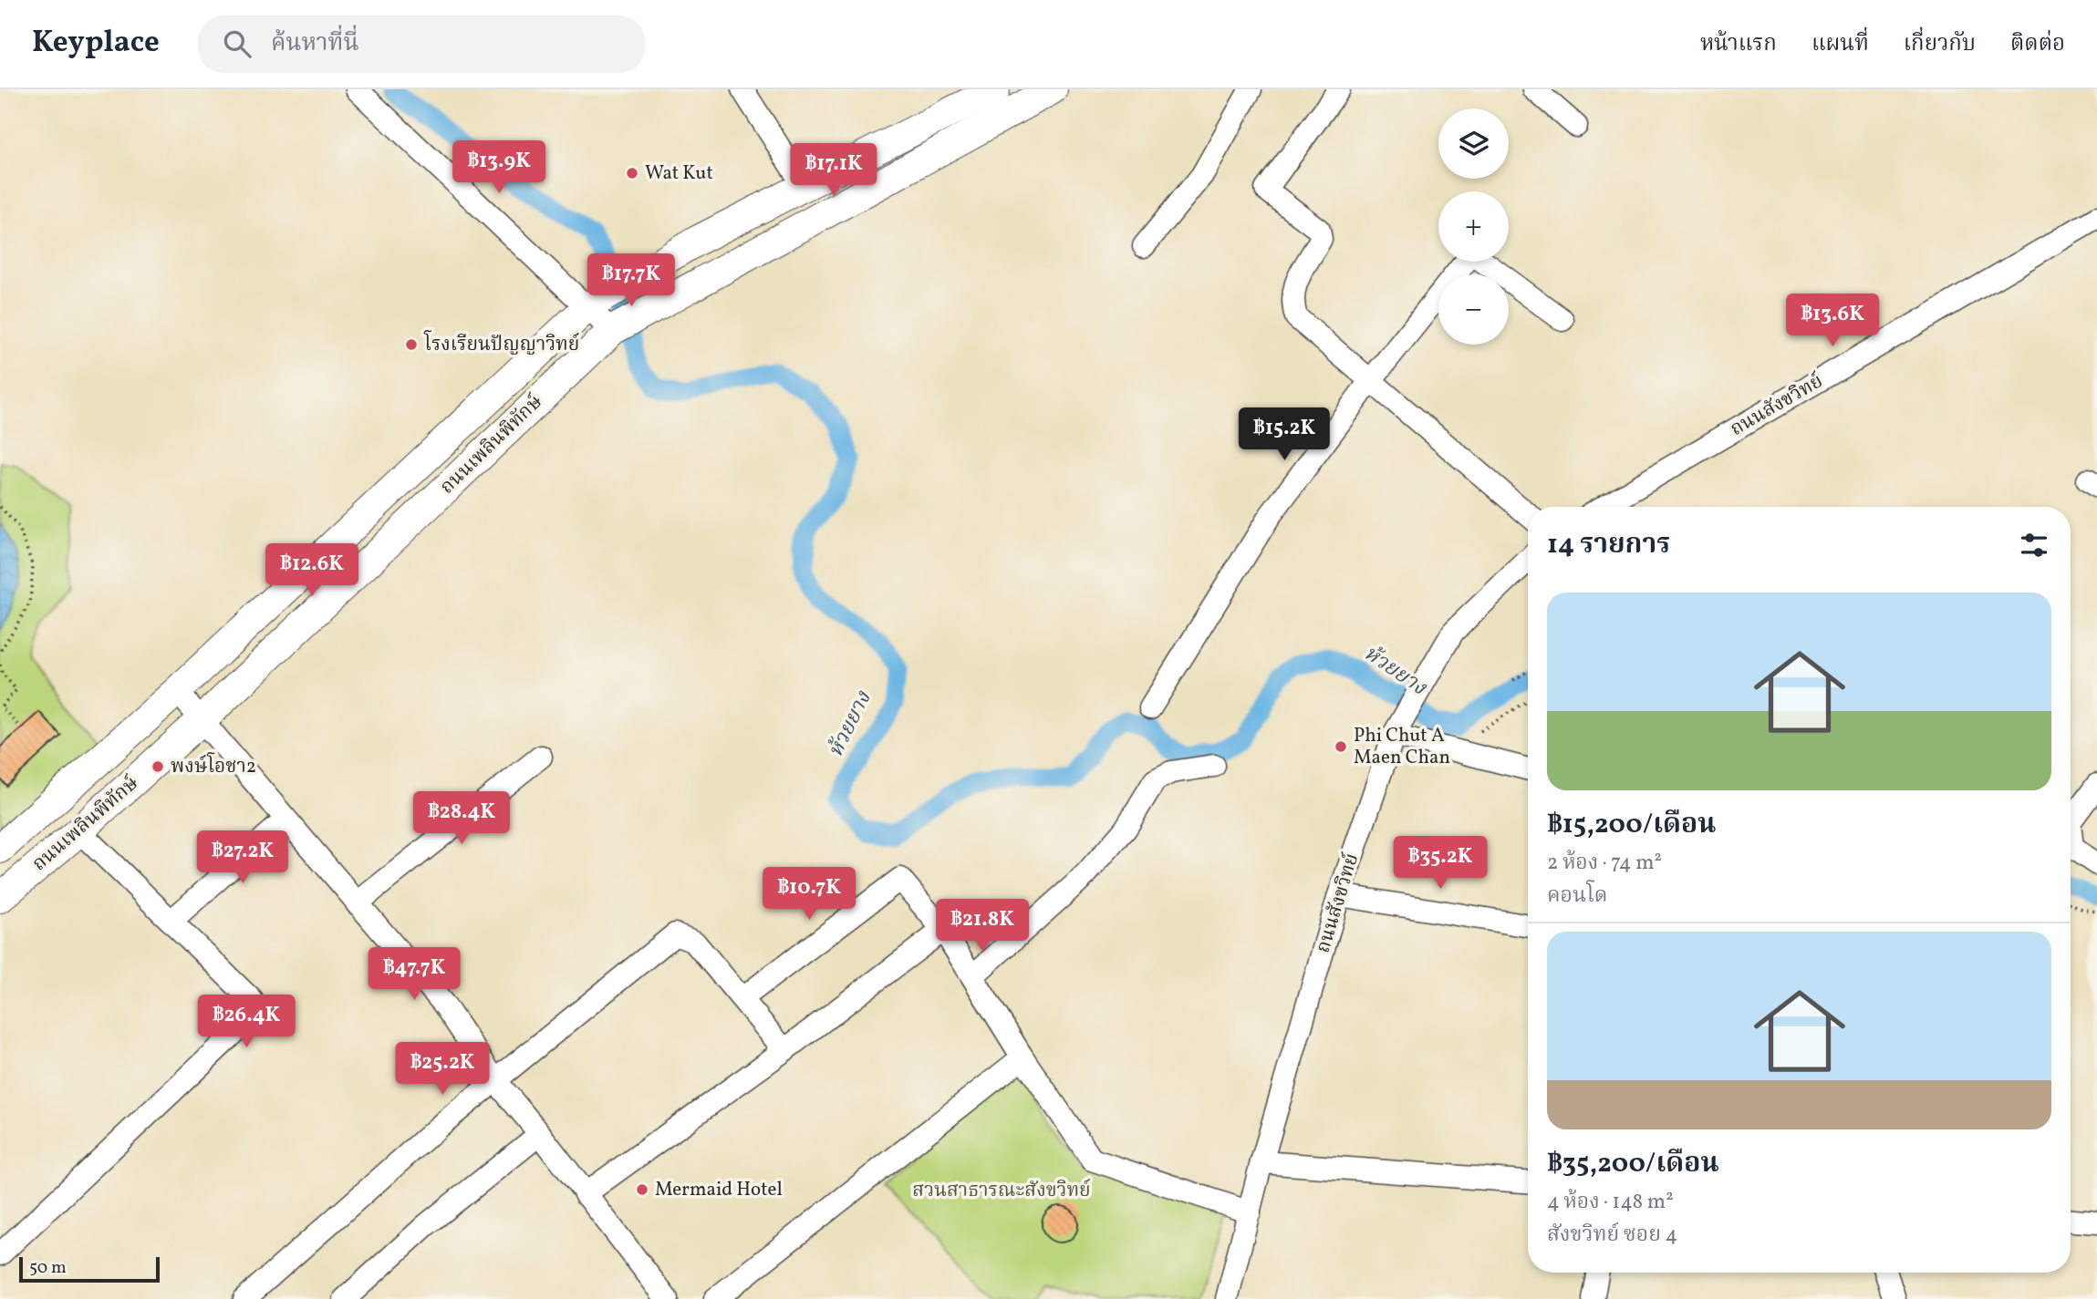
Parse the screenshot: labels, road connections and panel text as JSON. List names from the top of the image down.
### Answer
{
  "streets": {
    "main road": ["ถนนเพลินพิทักษ์"],
    "street": ["ถนนสังขวิทย์"]
  },
  "water": ["ห้วยยาง"],
  "parks": ["สวนสาธารณะสังขวิทย์"],
  "places": [
    "Wat Kut",
    "โรงเรียนปัญญาวิทย์",
    "Phi Chut A Maen Chan",
    "พงษ์โอชา2",
    "Mermaid Hotel"
  ],
  "scale_bar": "50 m",
  "page": {
    "header": "Keyplace",
    "search": "ค้นหาที่นี่",
    "nav": [
      "หน้าแรก",
      "แผนที่",
      "เกี่ยวกับ",
      "ติดต่อ"
    ],
    "map_buttons": ["+", "−"],
    "price": [
      "฿13.9K",
      "฿17.1K",
      "฿17.7K",
      "฿13.6K",
      "฿15.2K",
      "฿12.6K",
      "฿28.4K",
      "฿27.2K",
      "฿35.2K",
      "฿10.7K",
      "฿21.8K",
      "฿47.7K",
      "฿26.4K",
      "฿25.2K"
    ],
    "heading": "14 รายการ",
    "list": [
      {
        "name": "฿15,200/เดือน",
        "note": "2 ห้อง · 74 m² · คอนโด"
      },
      {
        "name": "฿35,200/เดือน",
        "note": "4 ห้อง · 148 m² · สังขวิทย์ ซอย 4"
      }
    ],
    "scale": "50 m"
  }
}
